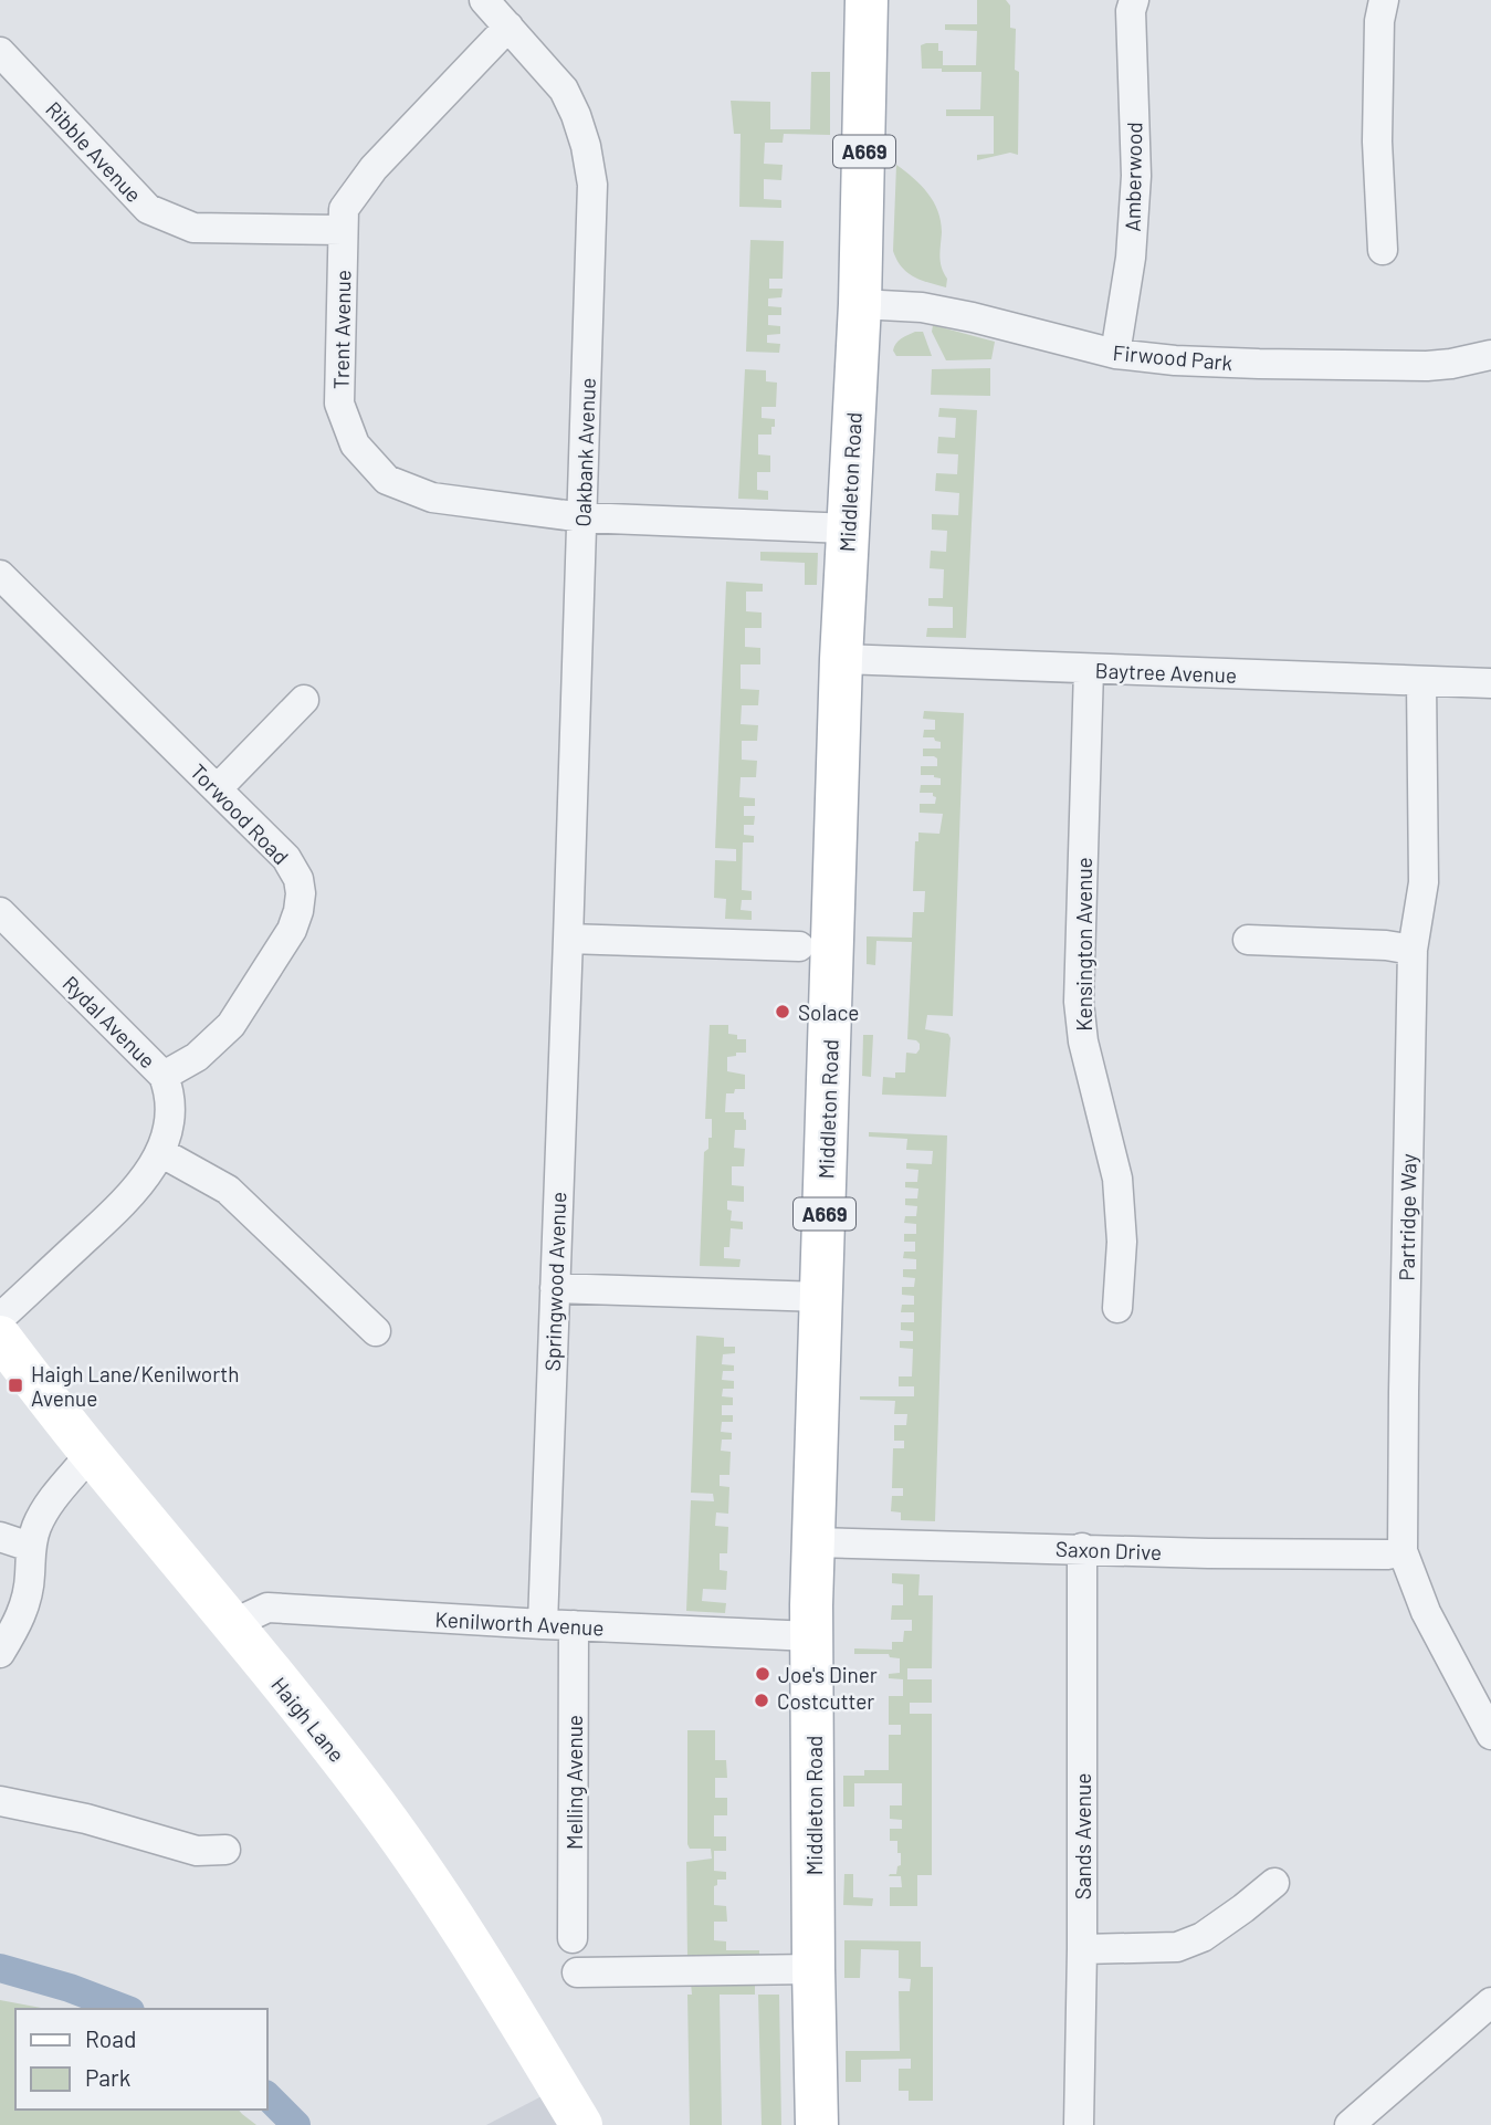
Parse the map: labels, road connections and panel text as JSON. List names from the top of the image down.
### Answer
{
  "streets": {
    "main road": ["A669", "Middleton Road", "Haigh Lane"],
    "street": [
      "Ribble Avenue",
      "Amberwood",
      "Trent Avenue",
      "Firwood Park",
      "Oakbank Avenue",
      "Baytree Avenue",
      "Torwood Road",
      "Kensington Avenue",
      "Rydal Avenue",
      "Partridge Way",
      "Springwood Avenue",
      "Saxon Drive",
      "Kenilworth Avenue",
      "Melling Avenue",
      "Sands Avenue"
    ]
  },
  "crossings": [
    ["Ribble Avenue", "Trent Avenue"],
    ["Amberwood", "Firwood Park"],
    ["Trent Avenue", "Oakbank Avenue"],
    ["Trent Avenue", "Middleton Road"],
    ["Firwood Park", "Middleton Road"],
    ["Oakbank Avenue", "Springwood Avenue"],
    ["Middleton Road", "Baytree Avenue"],
    ["Middleton Road", "Saxon Drive"],
    ["Middleton Road", "Kenilworth Avenue"],
    ["Baytree Avenue", "Kensington Avenue"],
    ["Baytree Avenue", "Partridge Way"],
    ["Torwood Road", "Rydal Avenue"],
    ["Partridge Way", "Saxon Drive"],
    ["Springwood Avenue", "Kenilworth Avenue"],
    ["Saxon Drive", "Sands Avenue"],
    ["Kenilworth Avenue", "Haigh Lane"],
    ["Kenilworth Avenue", "Melling Avenue"]
  ],
  "places": {
    "other": ["Solace", "Joe's Diner", "Costcutter"],
    "transit": ["Haigh Lane/Kenilworth Avenue"]
  },
  "legend": ["Road", "Park"]
}
